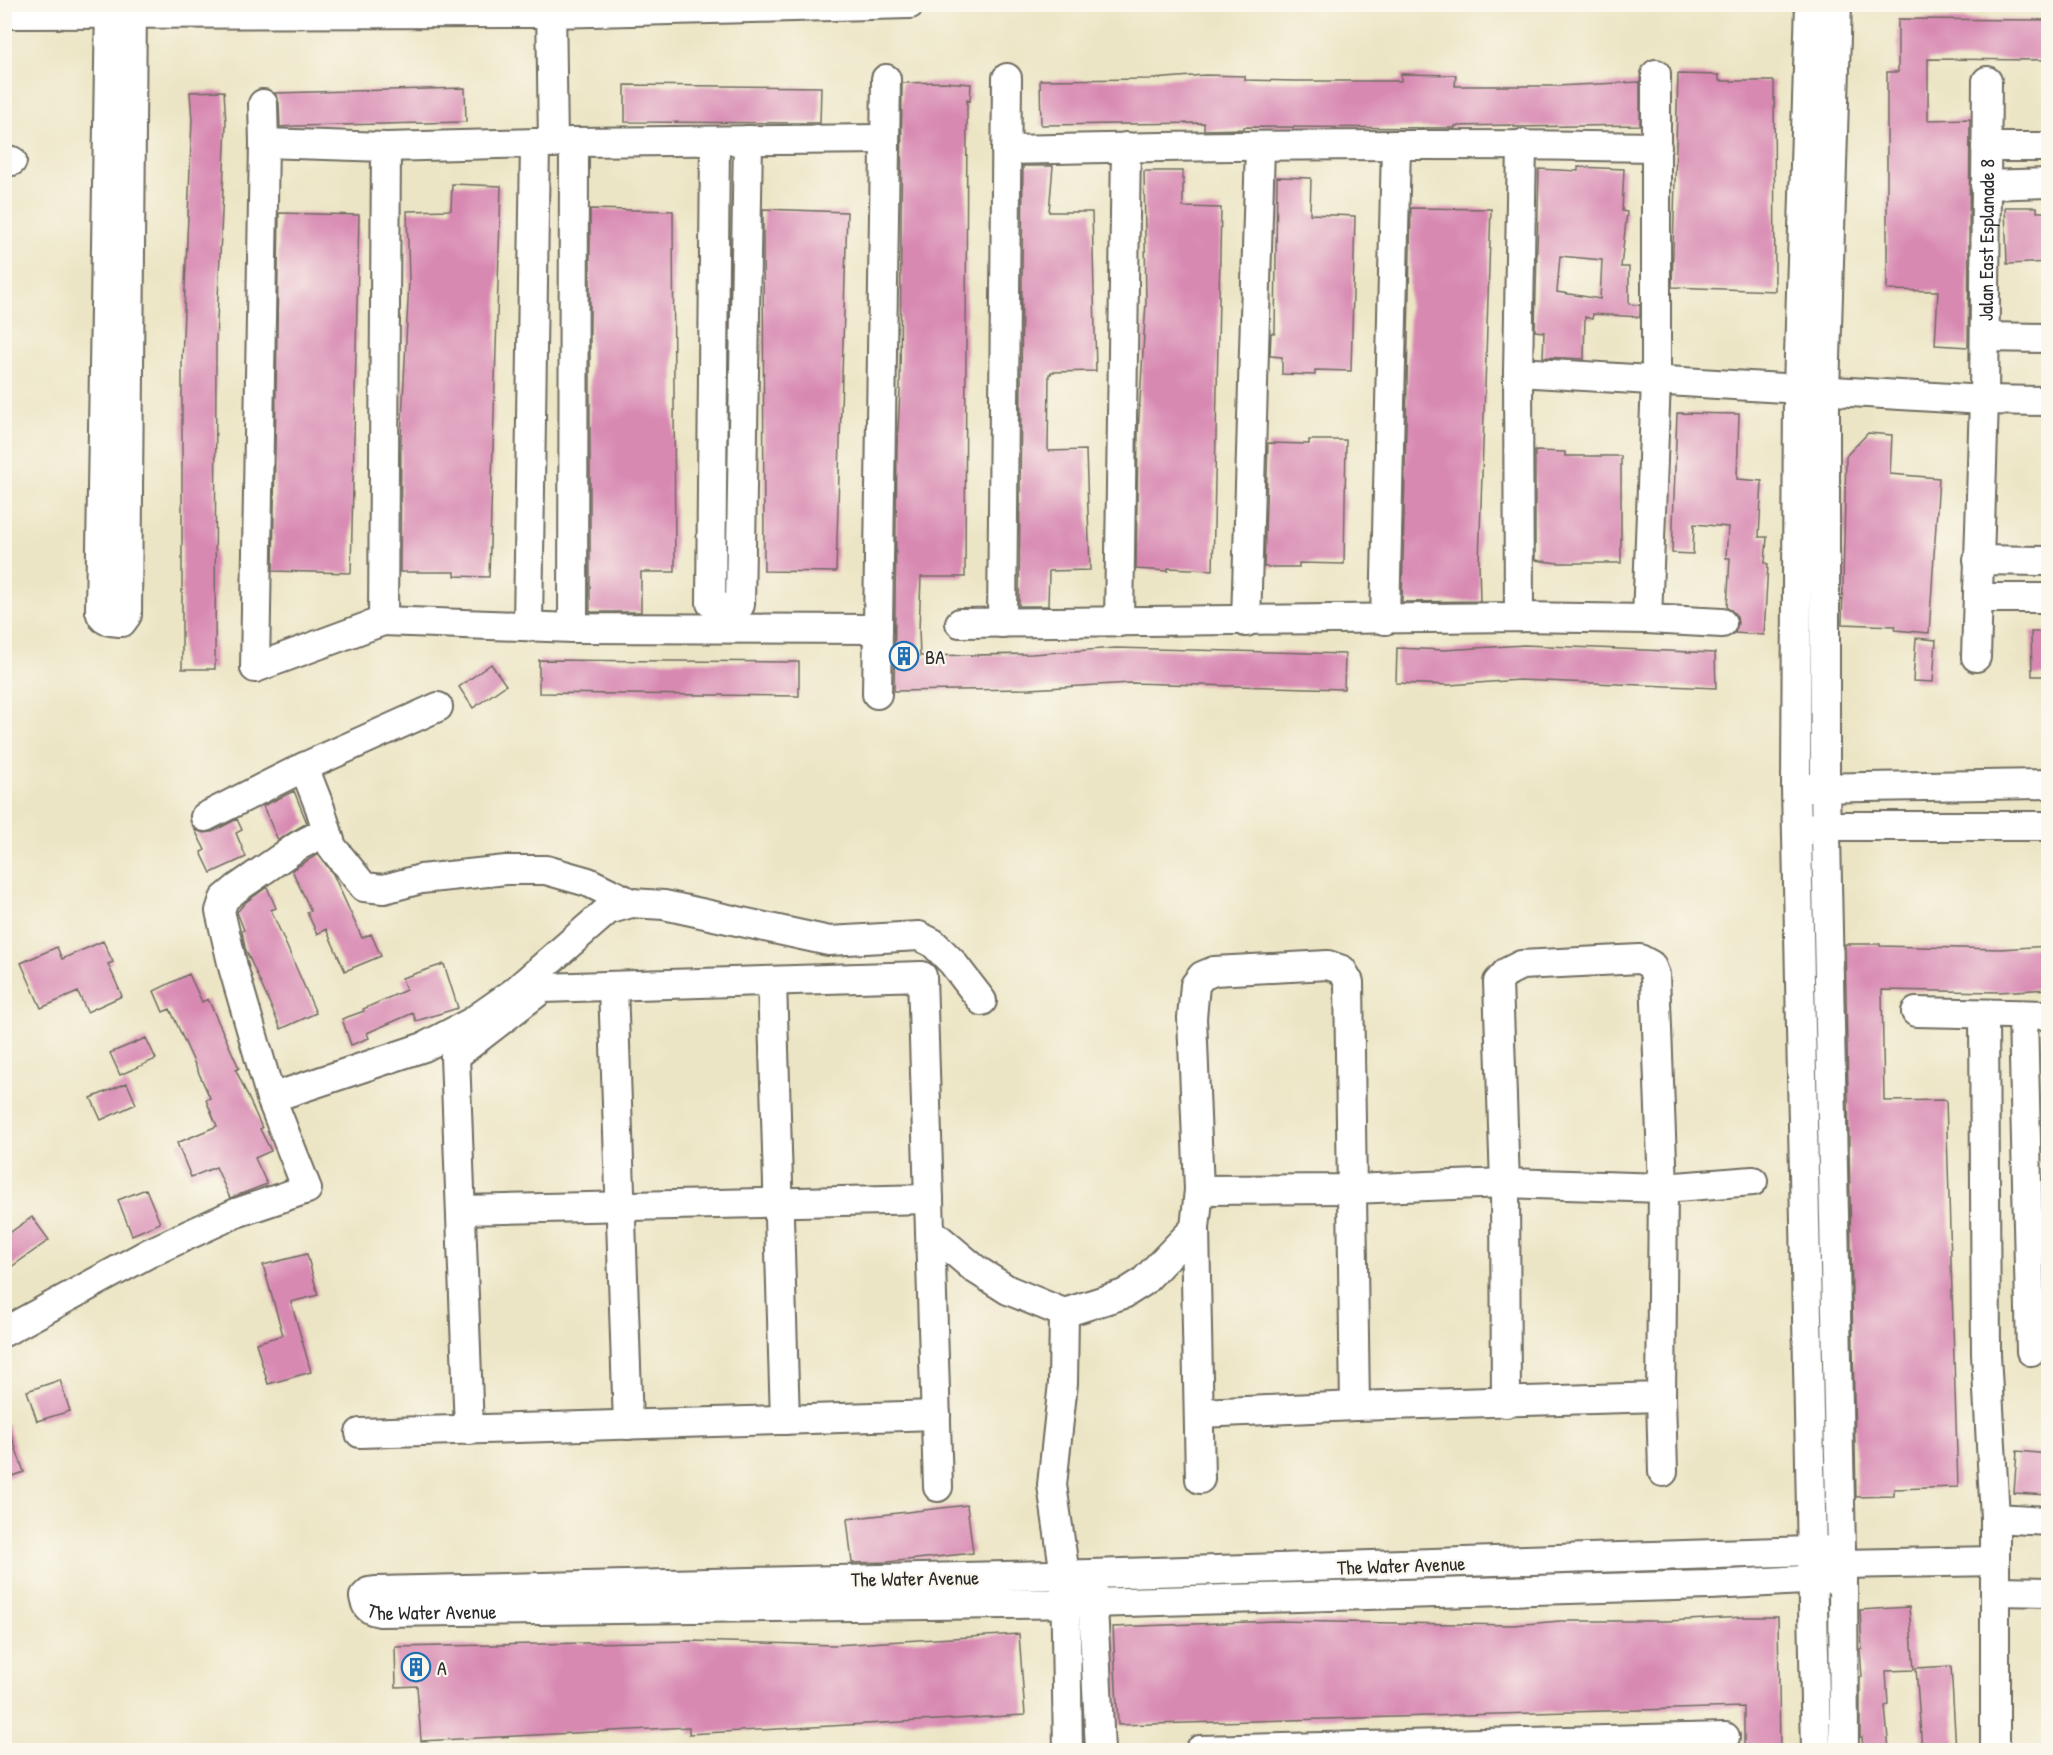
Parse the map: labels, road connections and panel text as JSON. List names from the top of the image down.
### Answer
{
  "streets": {
    "street": ["Jalan East Esplanade 8", "The Water Avenue"]
  },
  "places": {
    "building": ["BA", "A"]
  }
}
